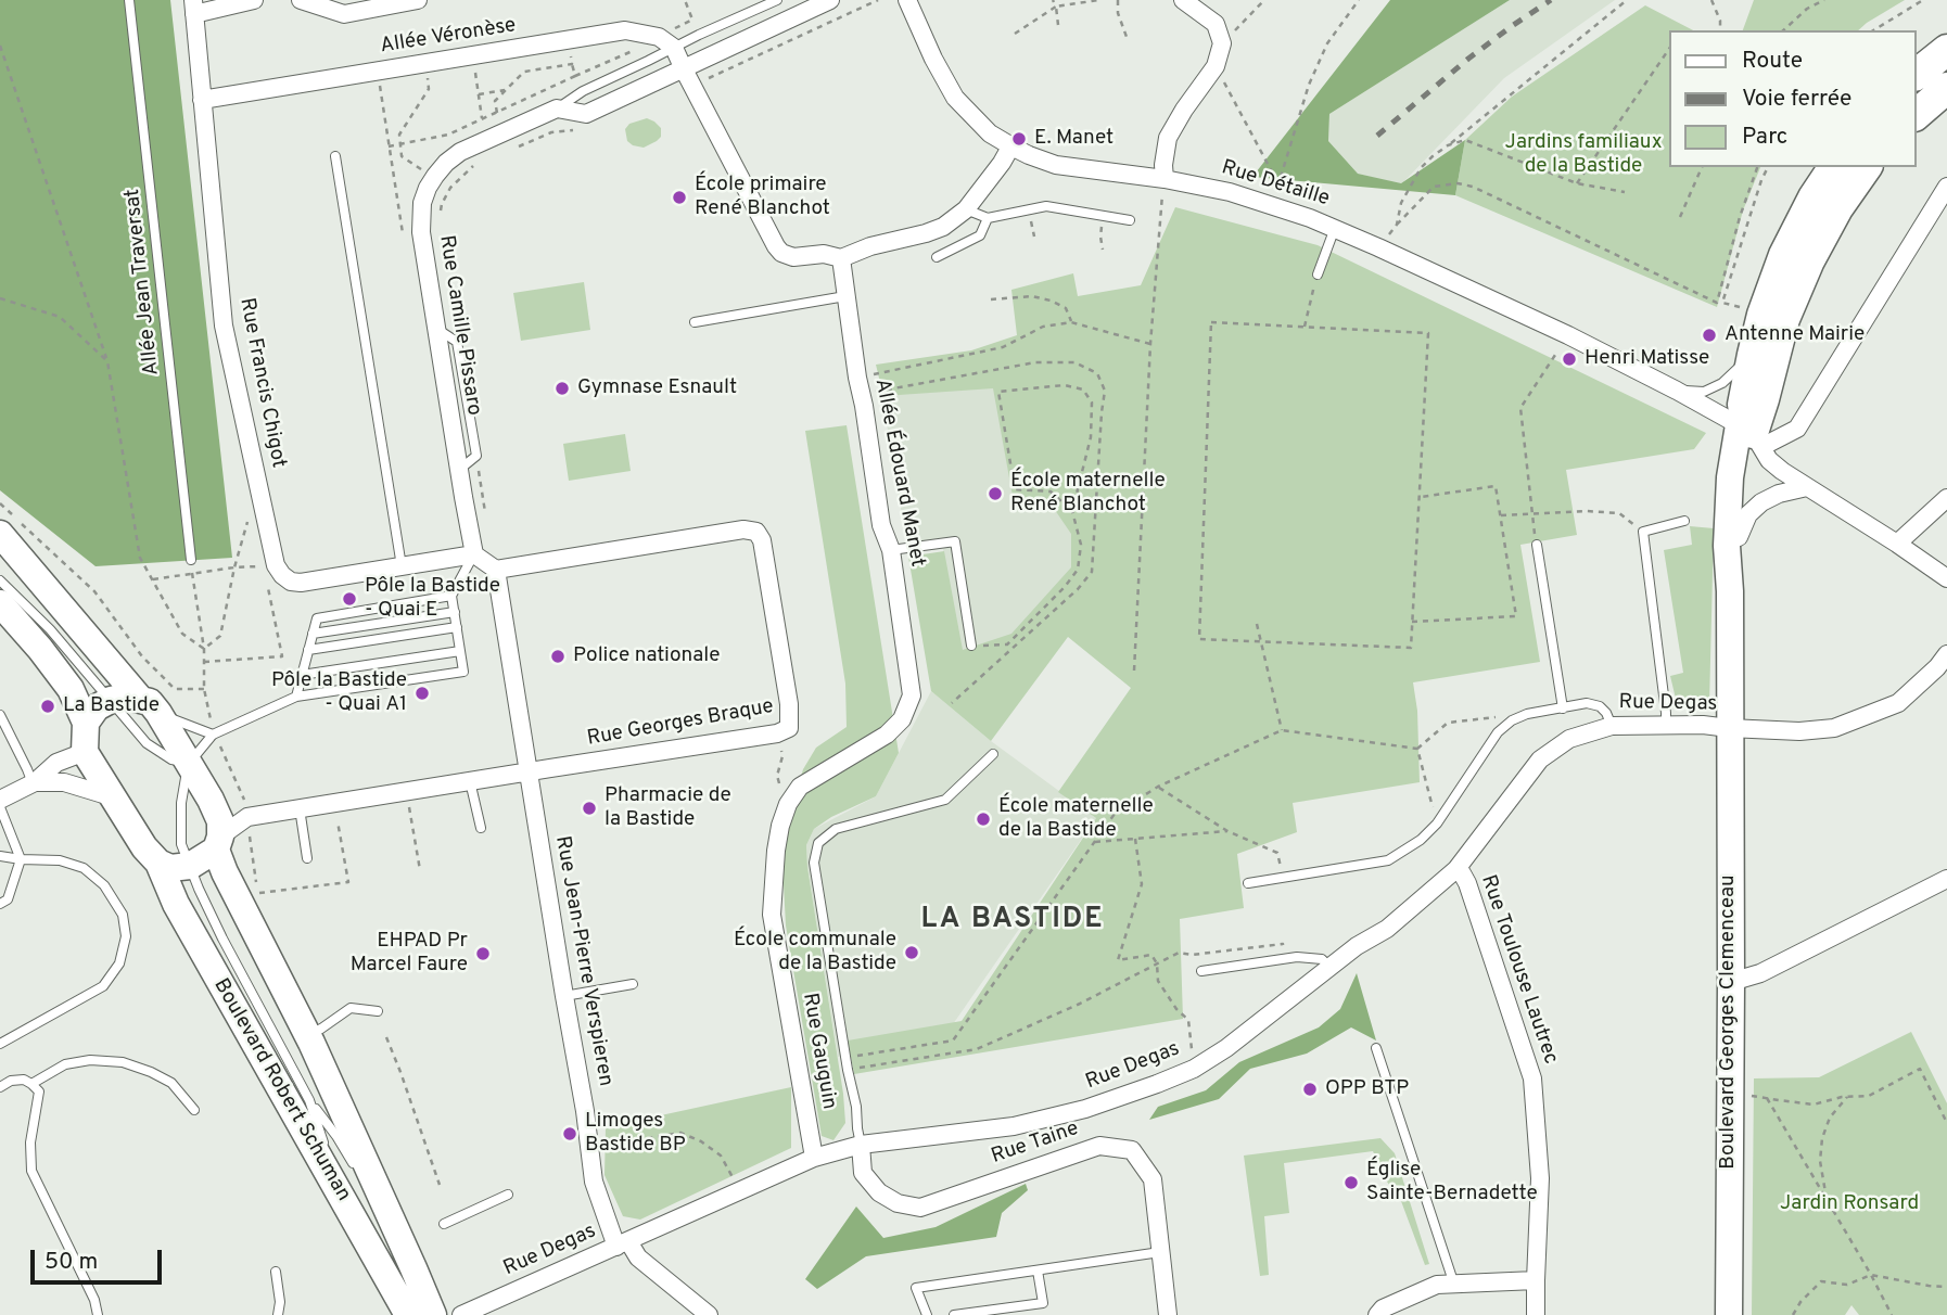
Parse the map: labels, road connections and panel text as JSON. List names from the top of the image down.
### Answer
{
  "streets": {
    "main road": ["Boulevard Georges Clemenceau", "Boulevard Robert Schuman"],
    "street": [
      "Allée Véronèse",
      "Rue Détaille",
      "Rue Camille Pissaro",
      "Rue Francis Chigot",
      "Allée Édouard Manet",
      "Rue Degas",
      "Rue Georges Braque",
      "Rue Jean-Pierre Verspieren",
      "Rue Toulouse Lautrec",
      "Rue Gauguin",
      "Rue Taine"
    ],
    "lane": ["Allée Jean Traversat"]
  },
  "crossings": [
    ["Allée Véronèse", "Rue Francis Chigot"],
    ["Allée Édouard Manet", "Rue Gauguin"],
    ["Rue Degas", "Rue Jean-Pierre Verspieren"],
    ["Rue Degas", "Rue Toulouse Lautrec"],
    ["Rue Degas", "Boulevard Georges Clemenceau"],
    ["Rue Degas", "Rue Gauguin"],
    ["Rue Degas", "Rue Taine"],
    ["Rue Georges Braque", "Rue Jean-Pierre Verspieren"]
  ],
  "districts": ["LA BASTIDE"],
  "parks": ["Jardins familiaux de la Bastide", "Jardin Ronsard"],
  "places": [
    "E. Manet",
    "École primaire René Blanchot",
    "Antenne Mairie",
    "Henri Matisse",
    "Gymnase Esnault",
    "École maternelle René Blanchot",
    "Pôle la Bastide - Quai E",
    "Police nationale",
    "Pôle la Bastide - Quai A1",
    "La Bastide",
    "Pharmacie de la Bastide",
    "École maternelle de la Bastide",
    "École communale de la Bastide",
    "EHPAD Pr Marcel Faure",
    "OPP BTP",
    "Limoges Bastide BP",
    "Église Sainte-Bernadette"
  ],
  "legend": ["Route", "Voie ferrée", "Parc"],
  "scale_bar": "50 m"
}
